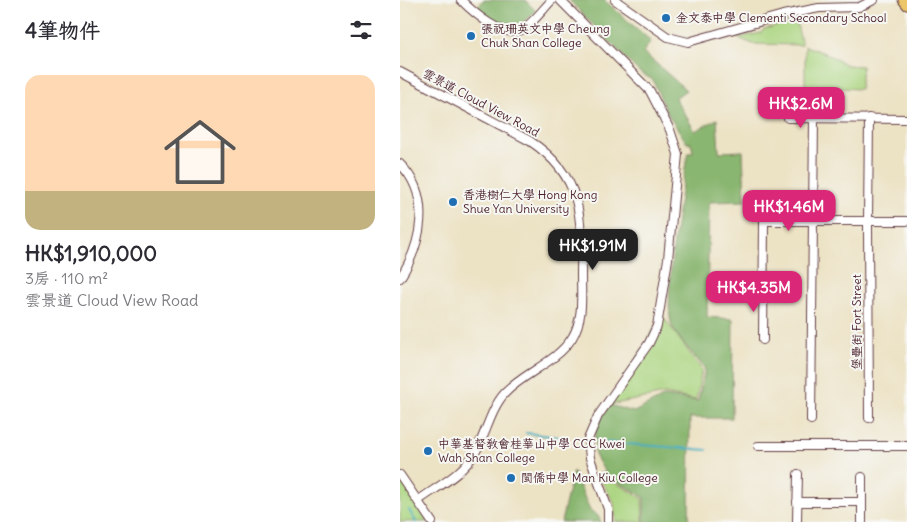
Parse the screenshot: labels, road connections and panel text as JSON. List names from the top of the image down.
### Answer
{
  "streets": {
    "street": ["雲景道 Cloud View Road", "堡壘街 Fort Street"]
  },
  "places": [
    "金文泰中學 Clementi Secondary School",
    "張祝珊英文中學 Cheung Chuk Shan College",
    "香港樹仁大學 Hong Kong Shue Yan University",
    "中華基督教會桂華山中學 CCC Kwei Wah Shan College",
    "閩僑中學 Man Kiu College"
  ],
  "page": {
    "heading": "4筆物件",
    "list": [
      {
        "name": "HK$1,910,000",
        "note": "3房 · 110 m² · 雲景道 Cloud View Road"
      }
    ],
    "price": [
      "HK$2.6M",
      "HK$1.46M",
      "HK$1.91M",
      "HK$4.35M"
    ]
  }
}
